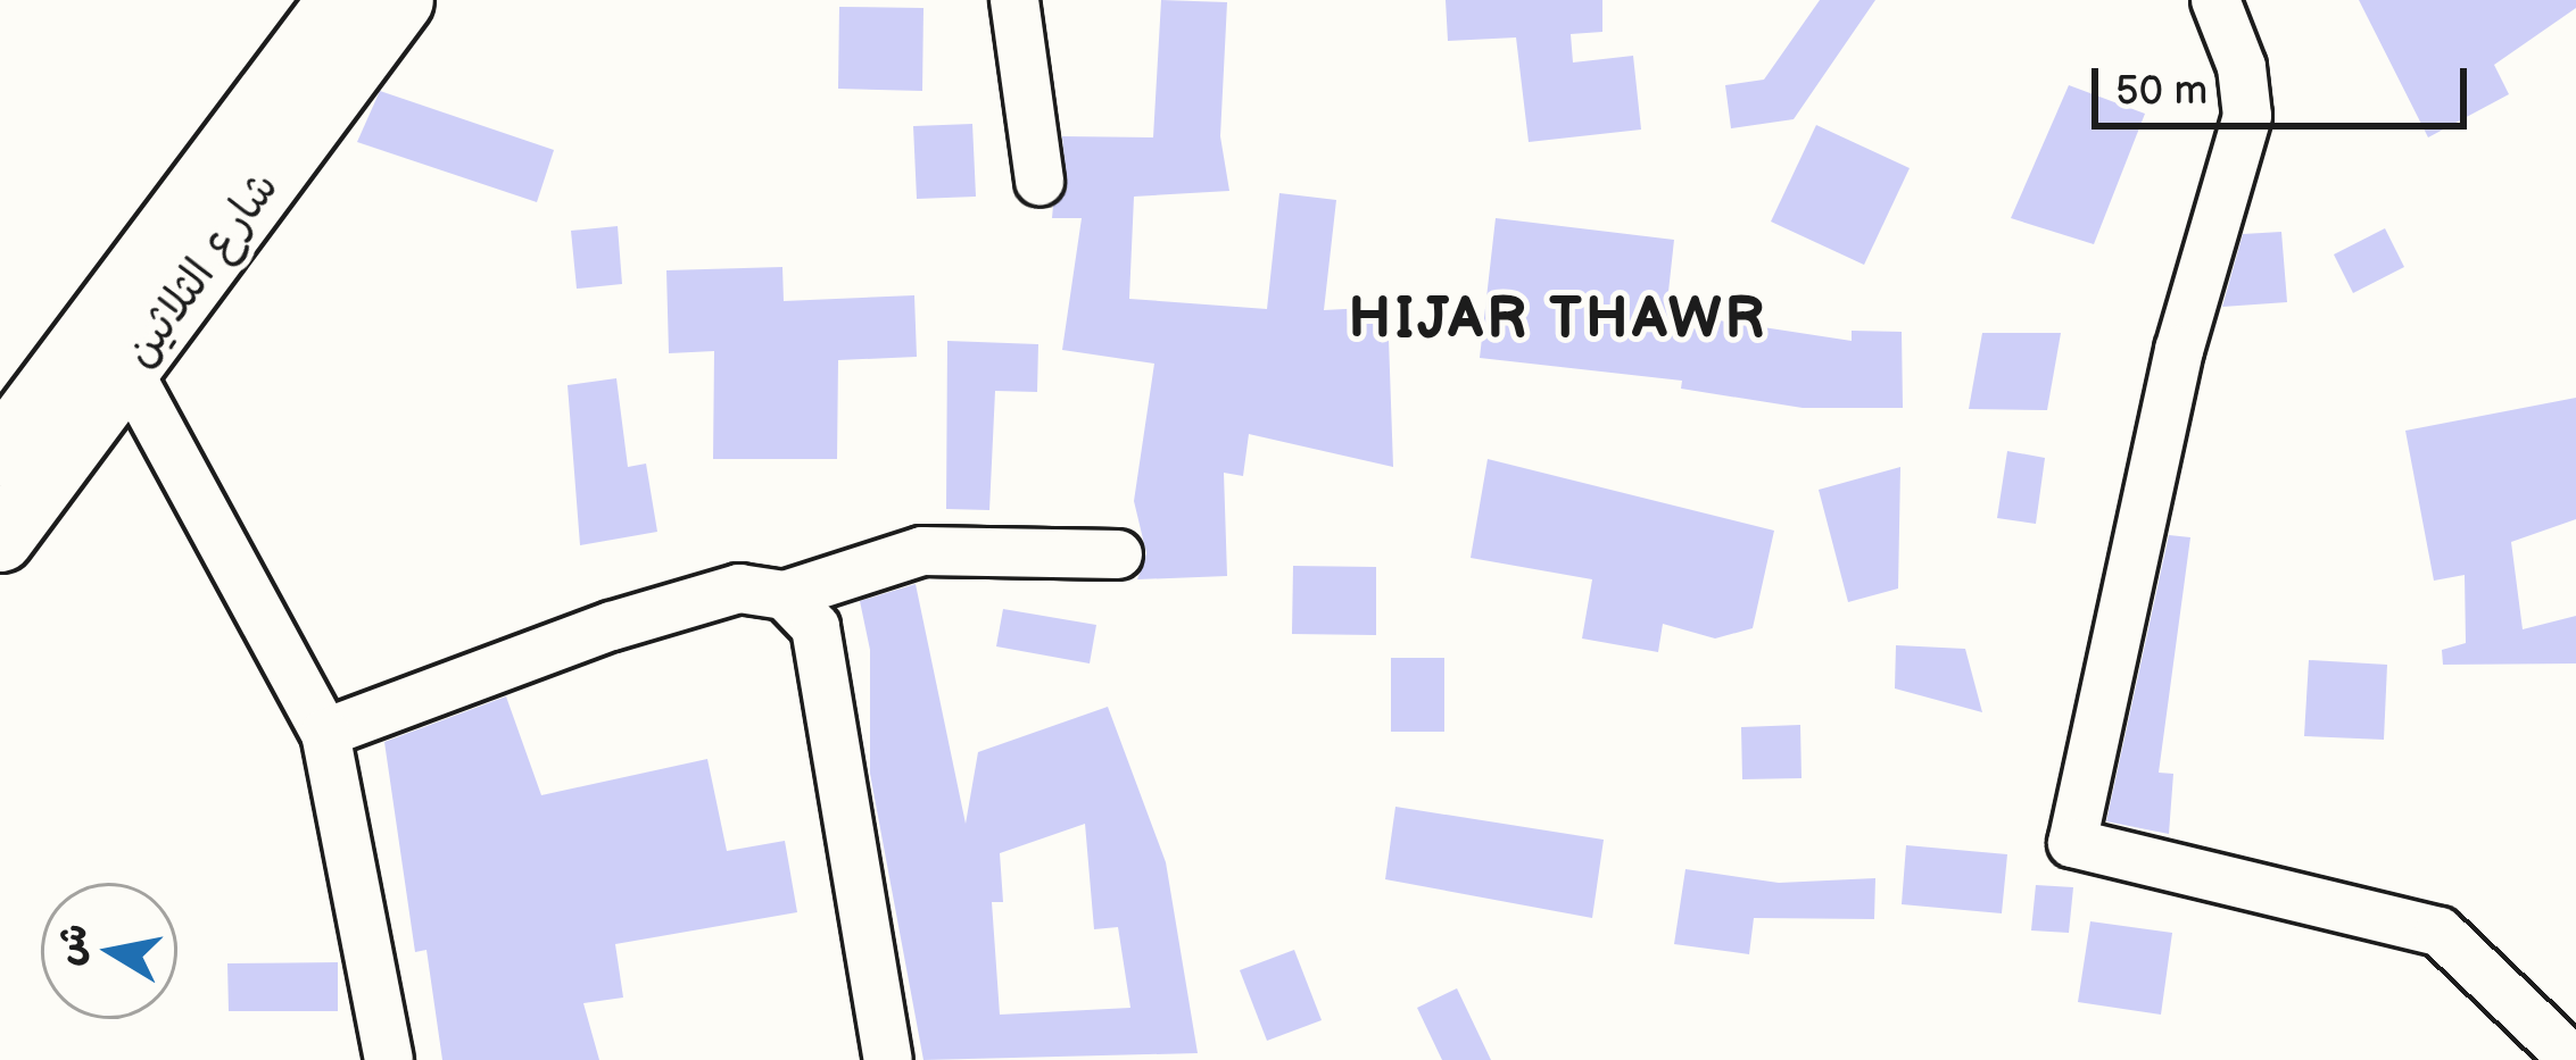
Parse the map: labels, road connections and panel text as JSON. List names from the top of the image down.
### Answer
{
  "streets": {
    "main road": ["شارع الثلاثين"]
  },
  "districts": ["HIJAR THAWR"],
  "scale_bar": "50 m",
  "north": "left"
}
